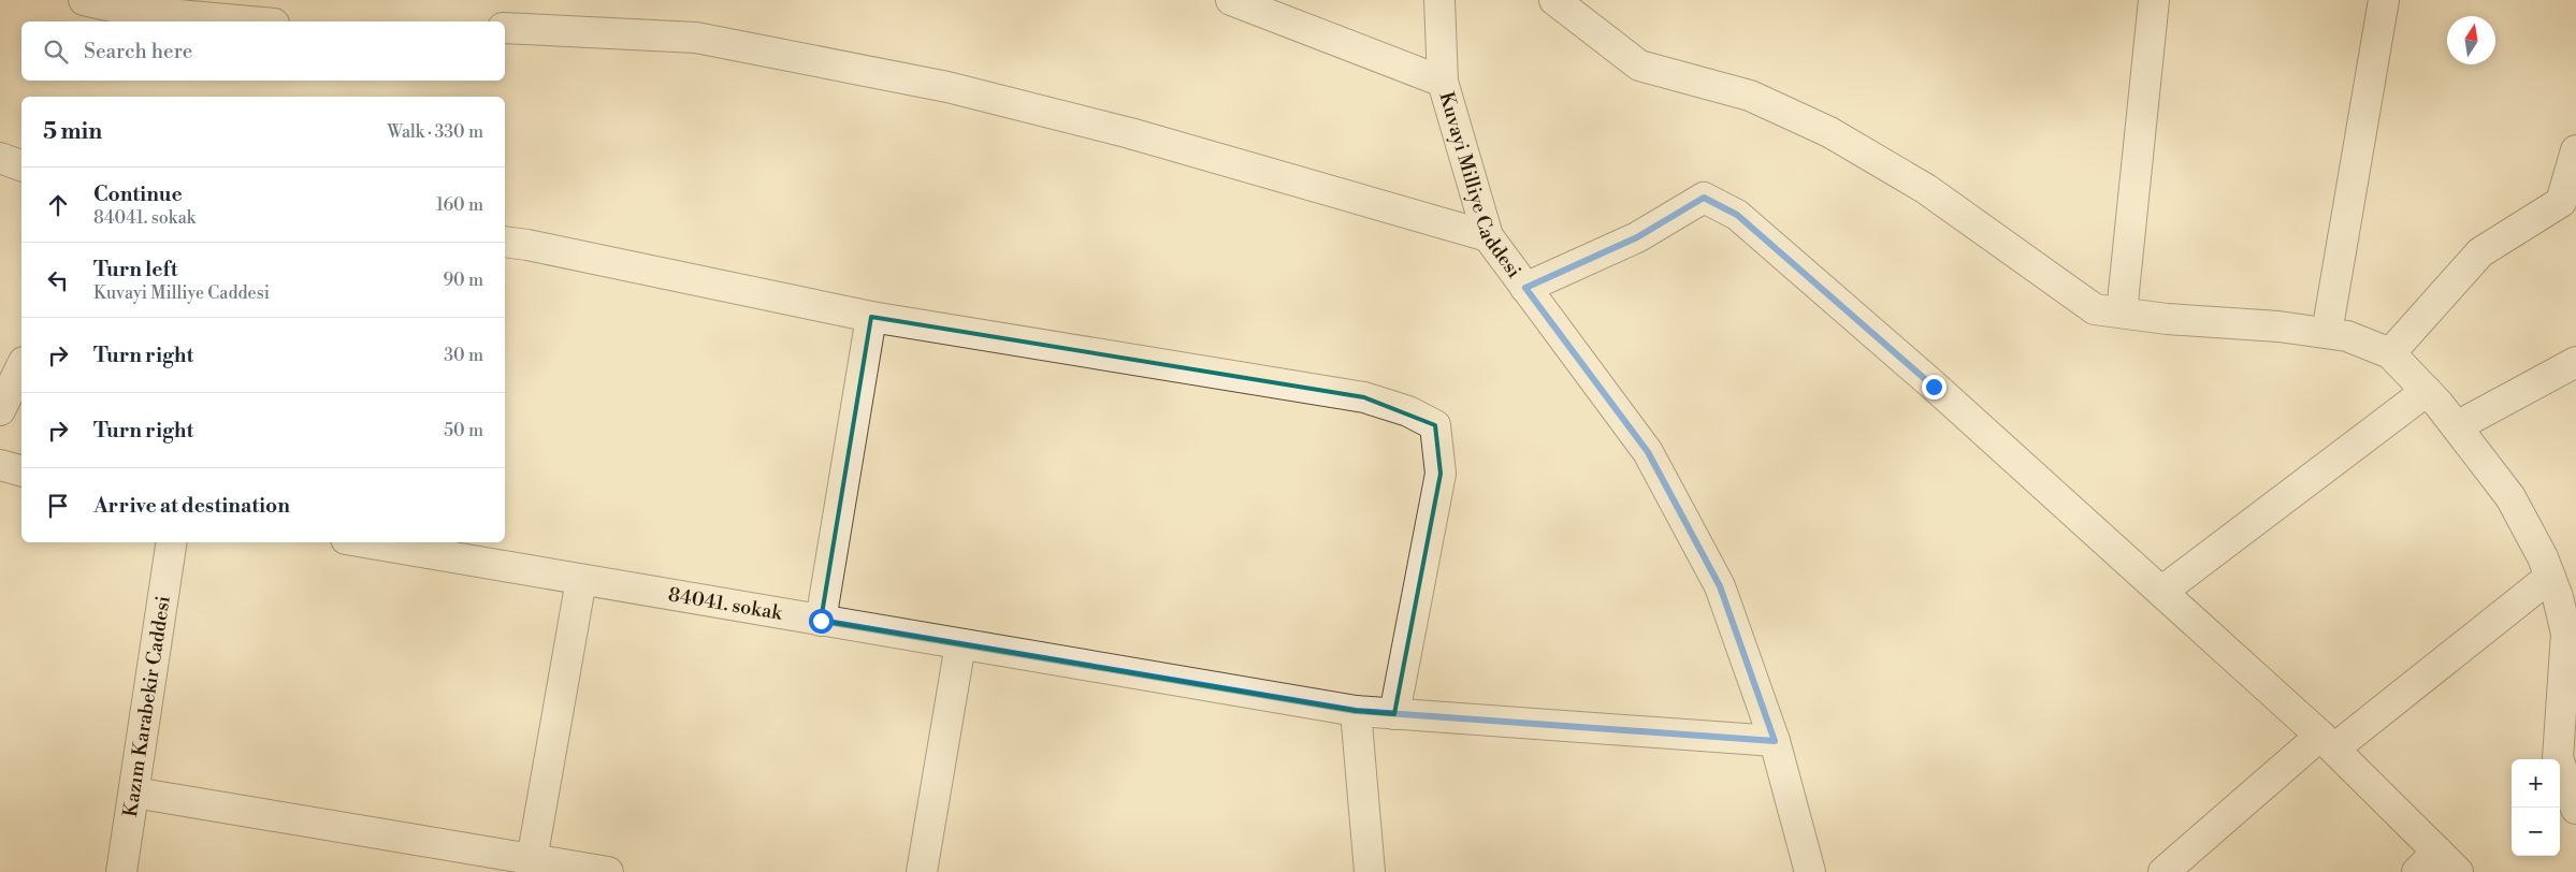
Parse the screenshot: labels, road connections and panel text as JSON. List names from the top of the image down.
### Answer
{
  "streets": {
    "street": ["Kuvayi Milliye Caddesi", "84041. sokak", "Kazım Karabekir Caddesi"]
  },
  "crossings": [
    ["Kuvayi Milliye Caddesi", "84041. sokak"]
  ],
  "north": "top",
  "page": {
    "search": "Search here",
    "heading": ["5 min", "Walk · 330 m"],
    "list": [
      ["Continue", "84041. sokak", "160 m"],
      ["Turn left", "Kuvayi Milliye Caddesi", "90 m"],
      ["Turn right", "30 m"],
      ["Turn right", "50 m"],
      "Arrive at destination"
    ],
    "map_buttons": ["+", "−"]
  }
}
